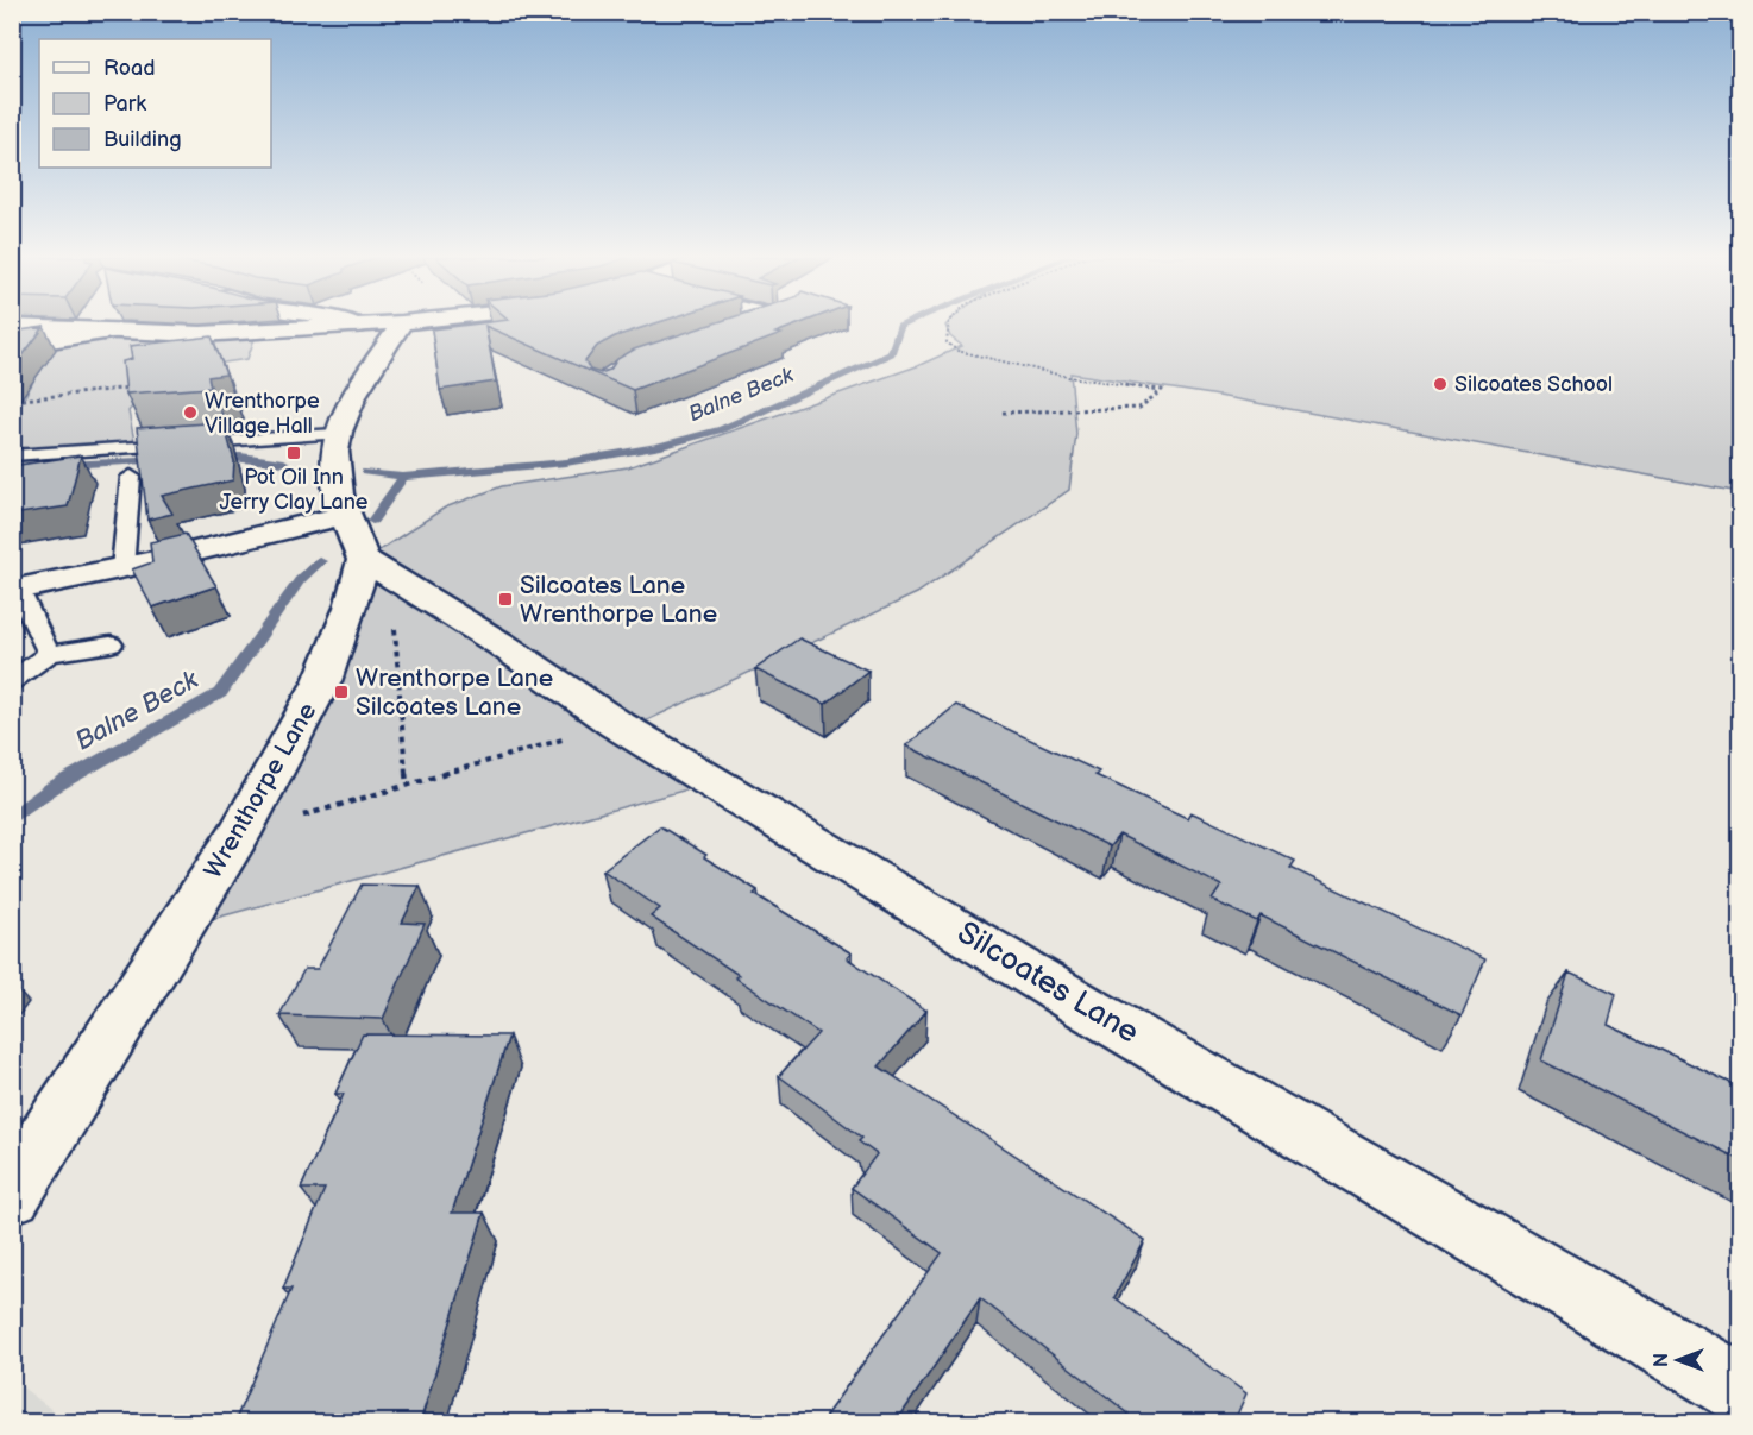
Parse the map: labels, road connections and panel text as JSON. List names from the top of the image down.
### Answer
{
  "streets": {
    "street": ["Wrenthorpe Lane", "Silcoates Lane"]
  },
  "crossings": [
    ["Wrenthorpe Lane", "Silcoates Lane"]
  ],
  "water": ["Balne Beck"],
  "places": {
    "other": ["Silcoates School", "Wrenthorpe Village Hall"],
    "transit": ["Pot Oil Inn Jerry Clay Lane", "Silcoates Lane Wrenthorpe Lane", "Wrenthorpe Lane Silcoates Lane"]
  },
  "legend": ["Road", "Park", "Building"],
  "north": "left"
}
